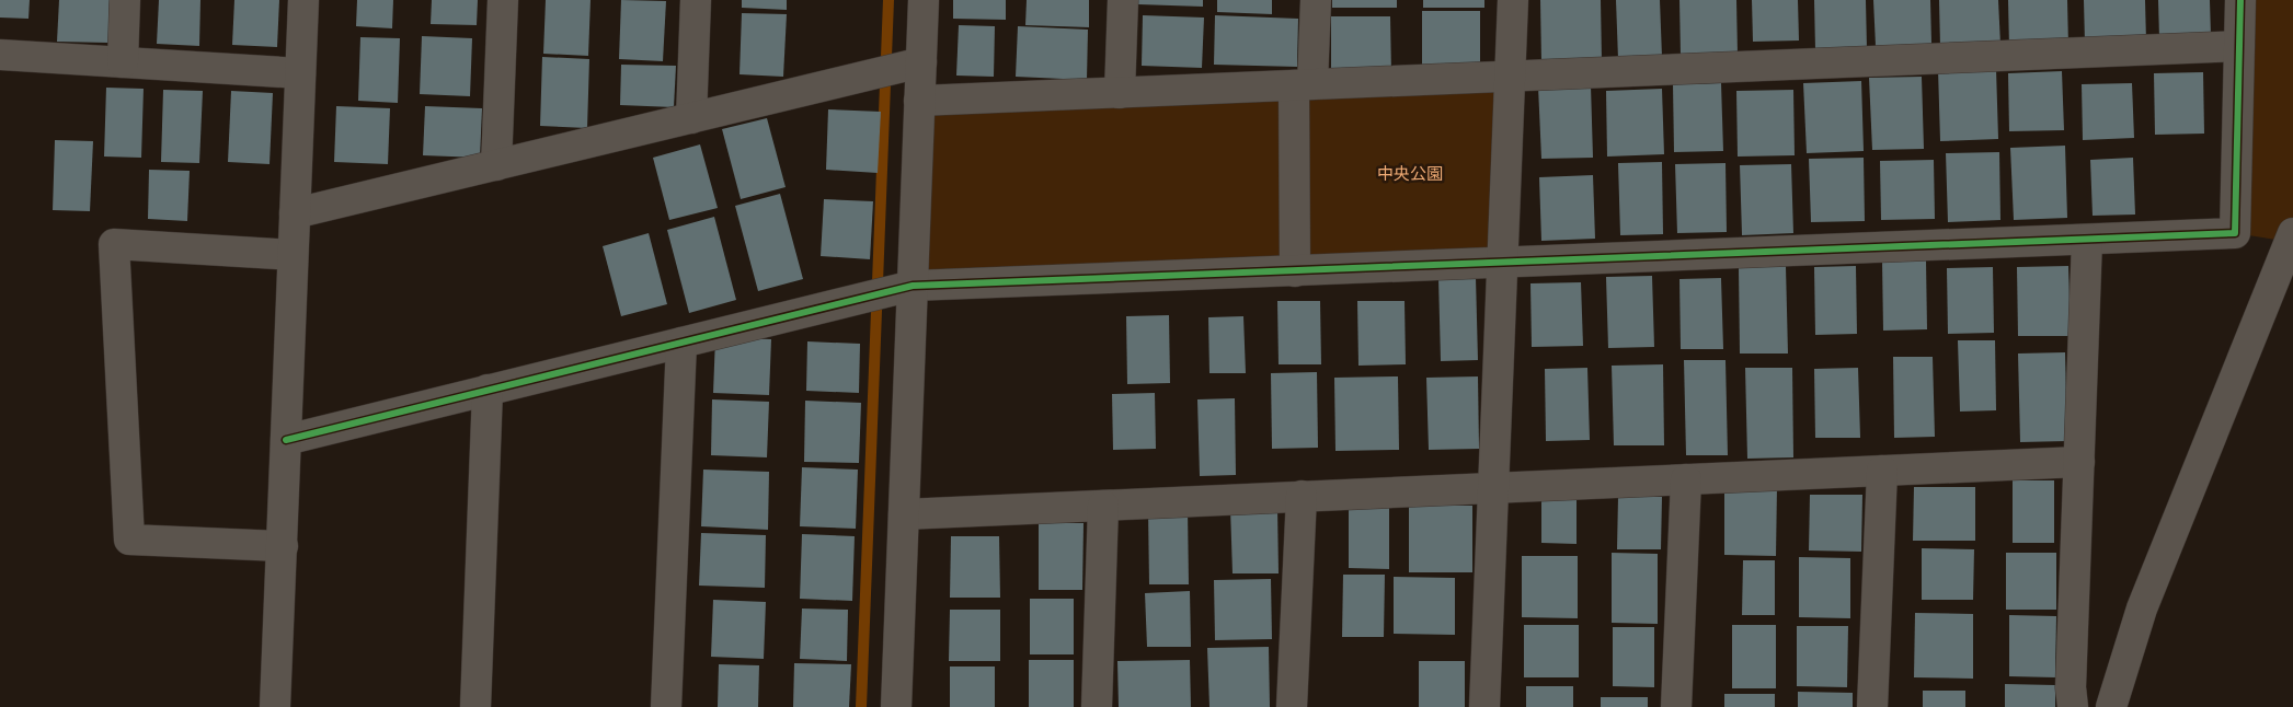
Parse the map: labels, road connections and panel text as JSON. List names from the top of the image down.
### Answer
{
  "parks": ["中央公園"]
}
